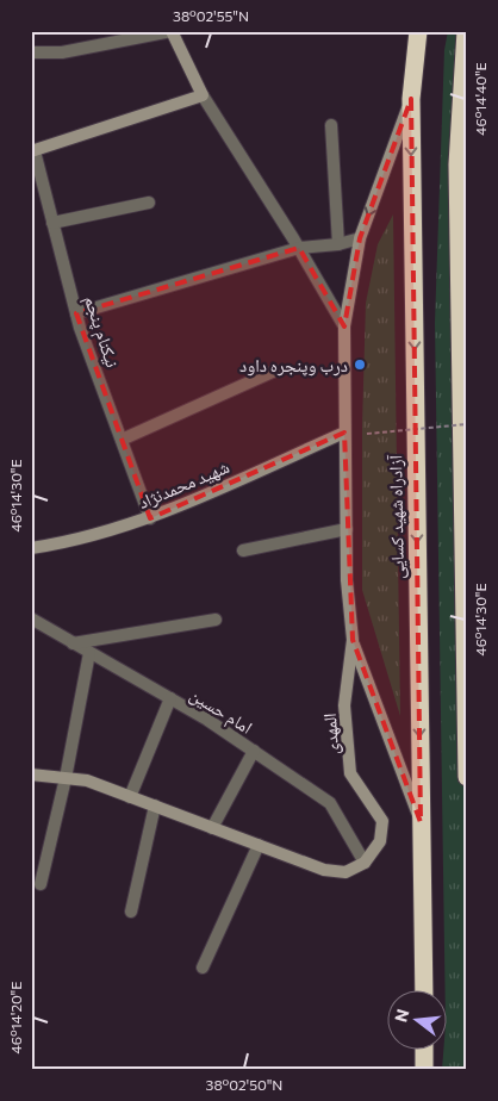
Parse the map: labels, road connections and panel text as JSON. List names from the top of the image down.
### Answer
{
  "streets": {
    "highway": ["آزادراه شهید کسایی"],
    "street": [
      "نیکنام پنجم",
      "شهید محمدنژاد",
      "امام حسین",
      "المهدی"
    ]
  },
  "crossings": [
    ["نیکنام پنجم", "شهید محمدنژاد"],
    ["شهید محمدنژاد", "المهدی"],
    ["آزادراه شهید کسایی", "المهدی"],
    ["امام حسین", "المهدی"]
  ],
  "places": ["درب وپنجره داود"],
  "north": "left",
  "coordinates": [
    "38°02'55\"N",
    "46°14'40\"E",
    "46°14'30\"E",
    "46°14'20\"E",
    "38°02'50\"N"
  ]
}
